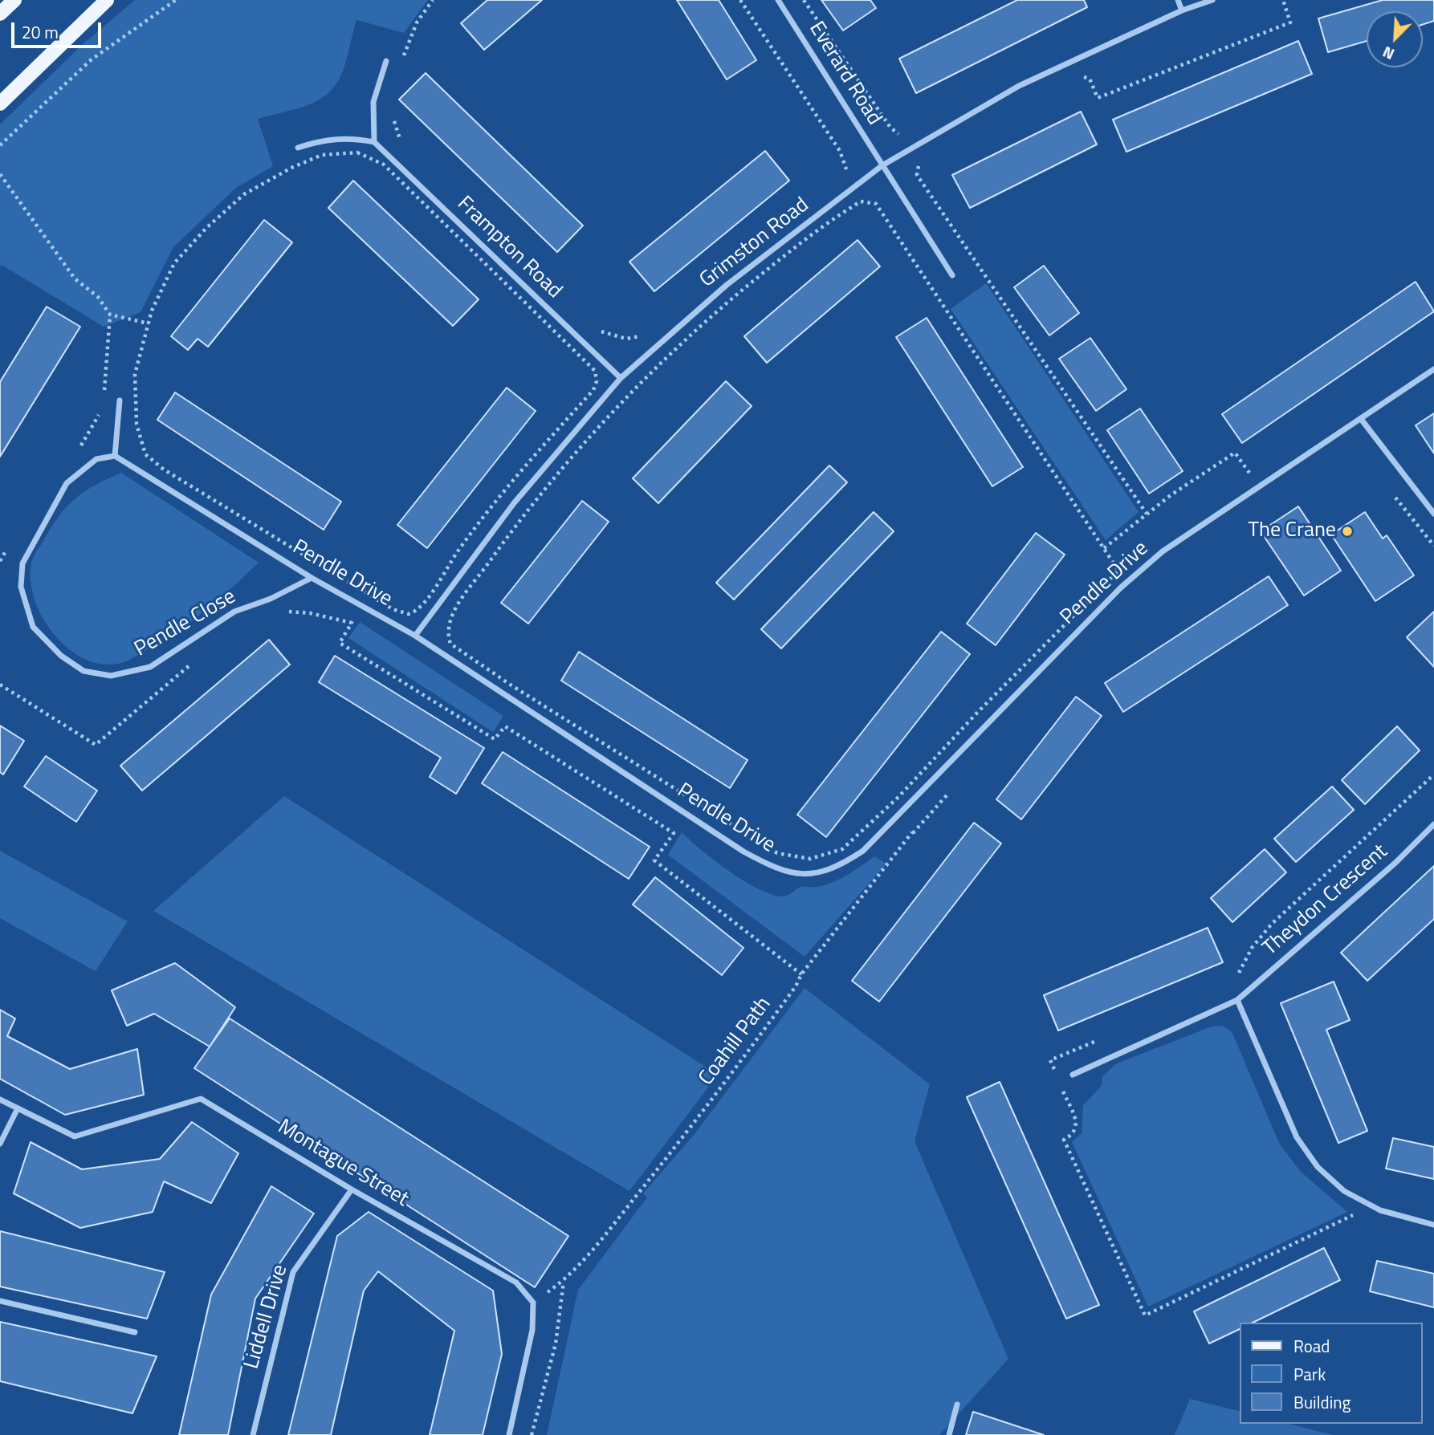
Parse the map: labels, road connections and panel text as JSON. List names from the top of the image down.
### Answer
{
  "streets": {
    "street": [
      "Everard Road",
      "Grimston Road",
      "Frampton Road",
      "Pendle Drive",
      "Pendle Close",
      "Theydon Crescent",
      "Montague Street",
      "Liddell Drive"
    ],
    "path": ["Coahill Path"]
  },
  "crossings": [
    ["Everard Road", "Grimston Road"],
    ["Grimston Road", "Frampton Road"],
    ["Grimston Road", "Pendle Drive"],
    ["Pendle Drive", "Pendle Close"],
    ["Coahill Path", "Montague Street"],
    ["Montague Street", "Liddell Drive"]
  ],
  "places": ["The Crane"],
  "legend": ["Road", "Park", "Building"],
  "scale_bar": "20 m",
  "north": "bottom left"
}
